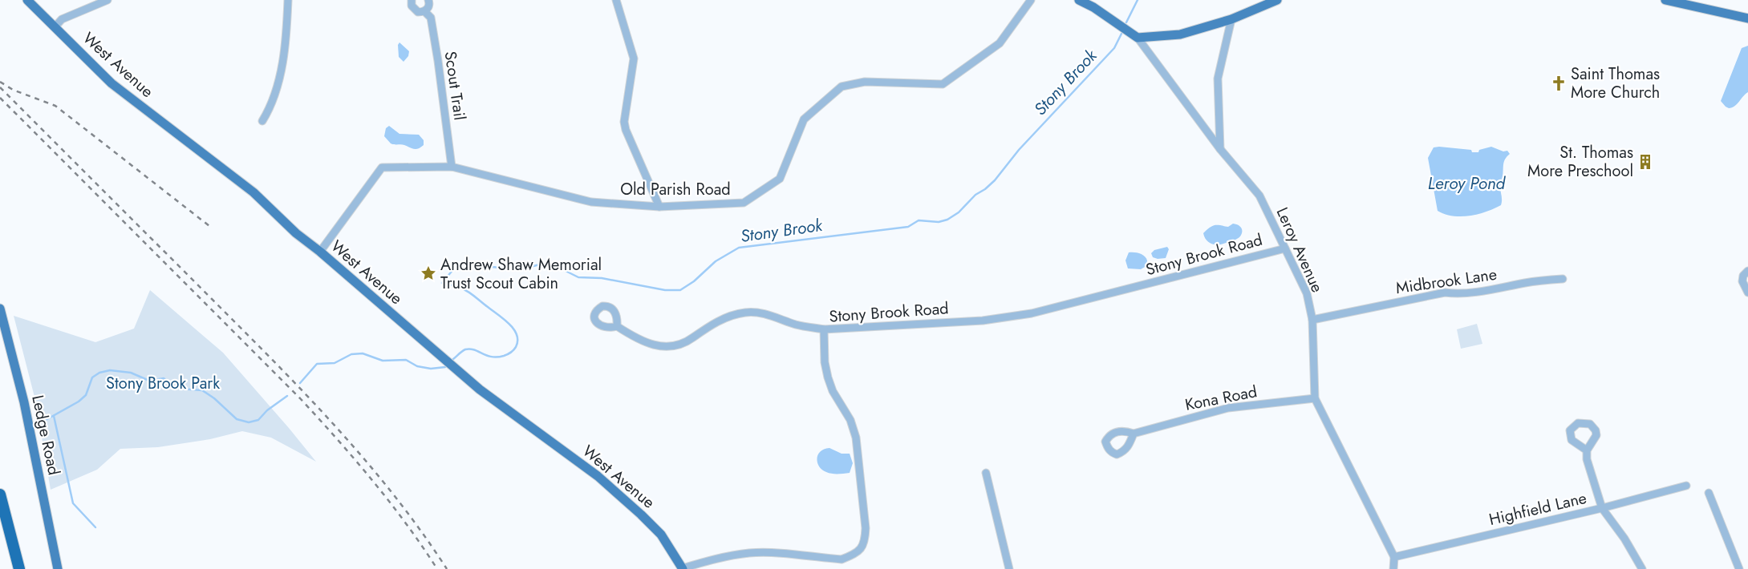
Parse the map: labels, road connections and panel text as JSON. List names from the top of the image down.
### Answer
{
  "streets": {
    "main road": ["West Avenue", "Ledge Road"],
    "street": [
      "Scout Trail",
      "Old Parish Road",
      "Leroy Avenue",
      "Stony Brook Road",
      "Midbrook Lane",
      "Kona Road",
      "Highfield Lane"
    ]
  },
  "crossings": [
    ["West Avenue", "Old Parish Road"],
    ["West Avenue", "Stony Brook Road"],
    ["Scout Trail", "Old Parish Road"],
    ["Leroy Avenue", "Stony Brook Road"],
    ["Leroy Avenue", "Midbrook Lane"],
    ["Leroy Avenue", "Kona Road"],
    ["Leroy Avenue", "Highfield Lane"]
  ],
  "water": ["Stony Brook", "Leroy Pond"],
  "parks": ["Stony Brook Park"],
  "places": {
    "church": ["Saint Thomas More Church"],
    "building": ["St. Thomas More Preschool"],
    "place": ["Andrew Shaw Memorial Trust Scout Cabin"]
  }
}
